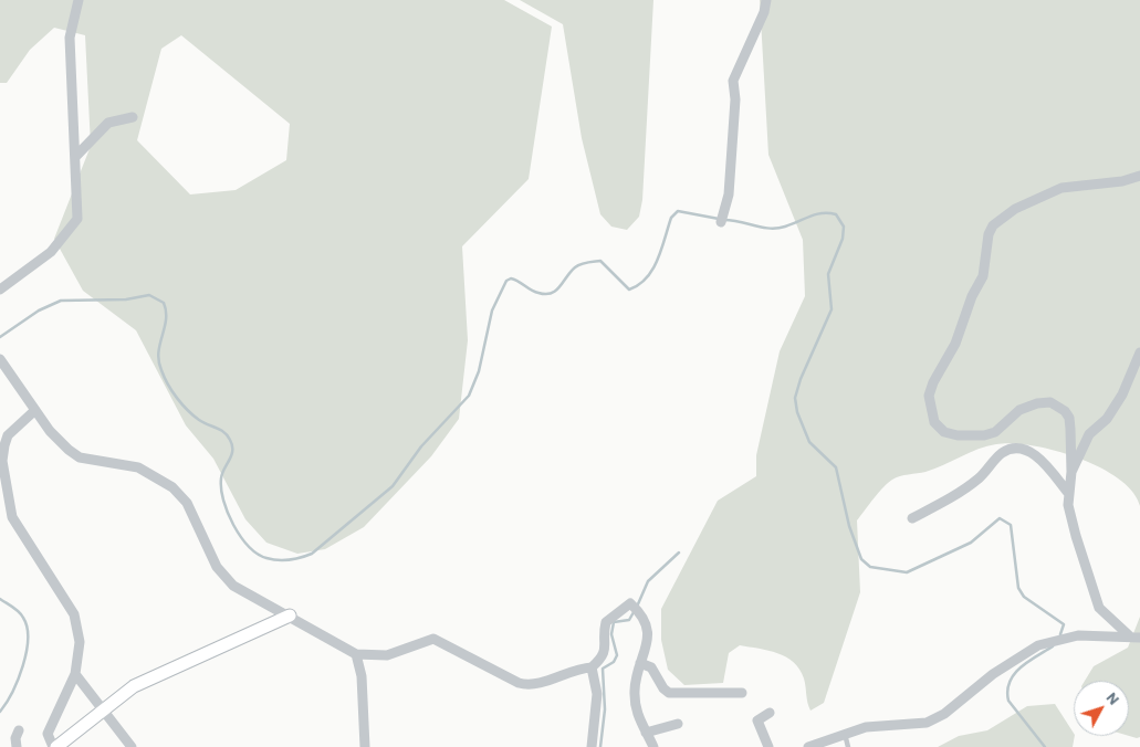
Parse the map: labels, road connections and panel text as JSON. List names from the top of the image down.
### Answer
{
  "north": "top right"
}
